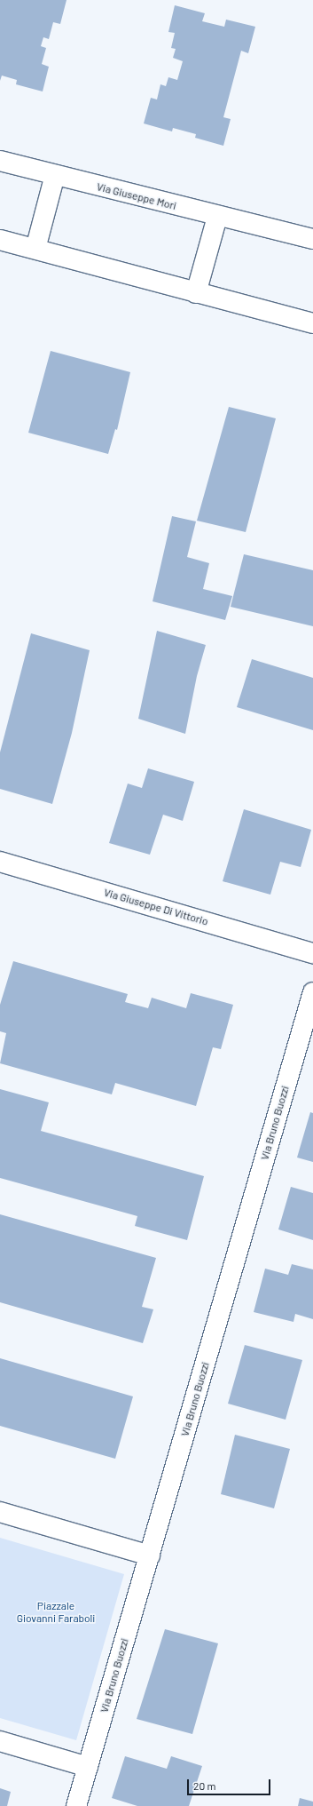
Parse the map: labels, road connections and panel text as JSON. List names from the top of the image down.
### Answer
{
  "streets": {
    "street": ["Via Giuseppe Mori", "Via Giuseppe Di Vittorio", "Via Bruno Buozzi"]
  },
  "parks": ["Piazzale Giovanni Faraboli"],
  "scale_bar": "20 m"
}
